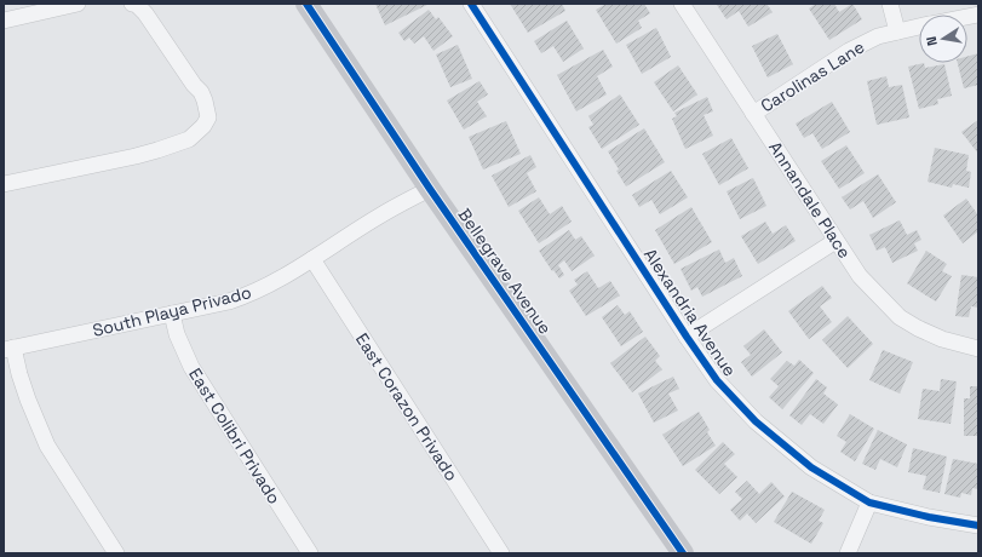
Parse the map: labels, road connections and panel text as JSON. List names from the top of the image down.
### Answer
{
  "streets": {
    "main road": ["Bellegrave Avenue"],
    "street": [
      "Carolinas Lane",
      "Annandale Place",
      "South Playa Privado",
      "Alexandria Avenue",
      "East Corazon Privado",
      "East Colibri Privado"
    ]
  },
  "crossings": [
    ["Carolinas Lane", "Annandale Place"],
    ["Bellegrave Avenue", "South Playa Privado"],
    ["South Playa Privado", "East Corazon Privado"],
    ["South Playa Privado", "East Colibri Privado"]
  ],
  "north": "left"
}
